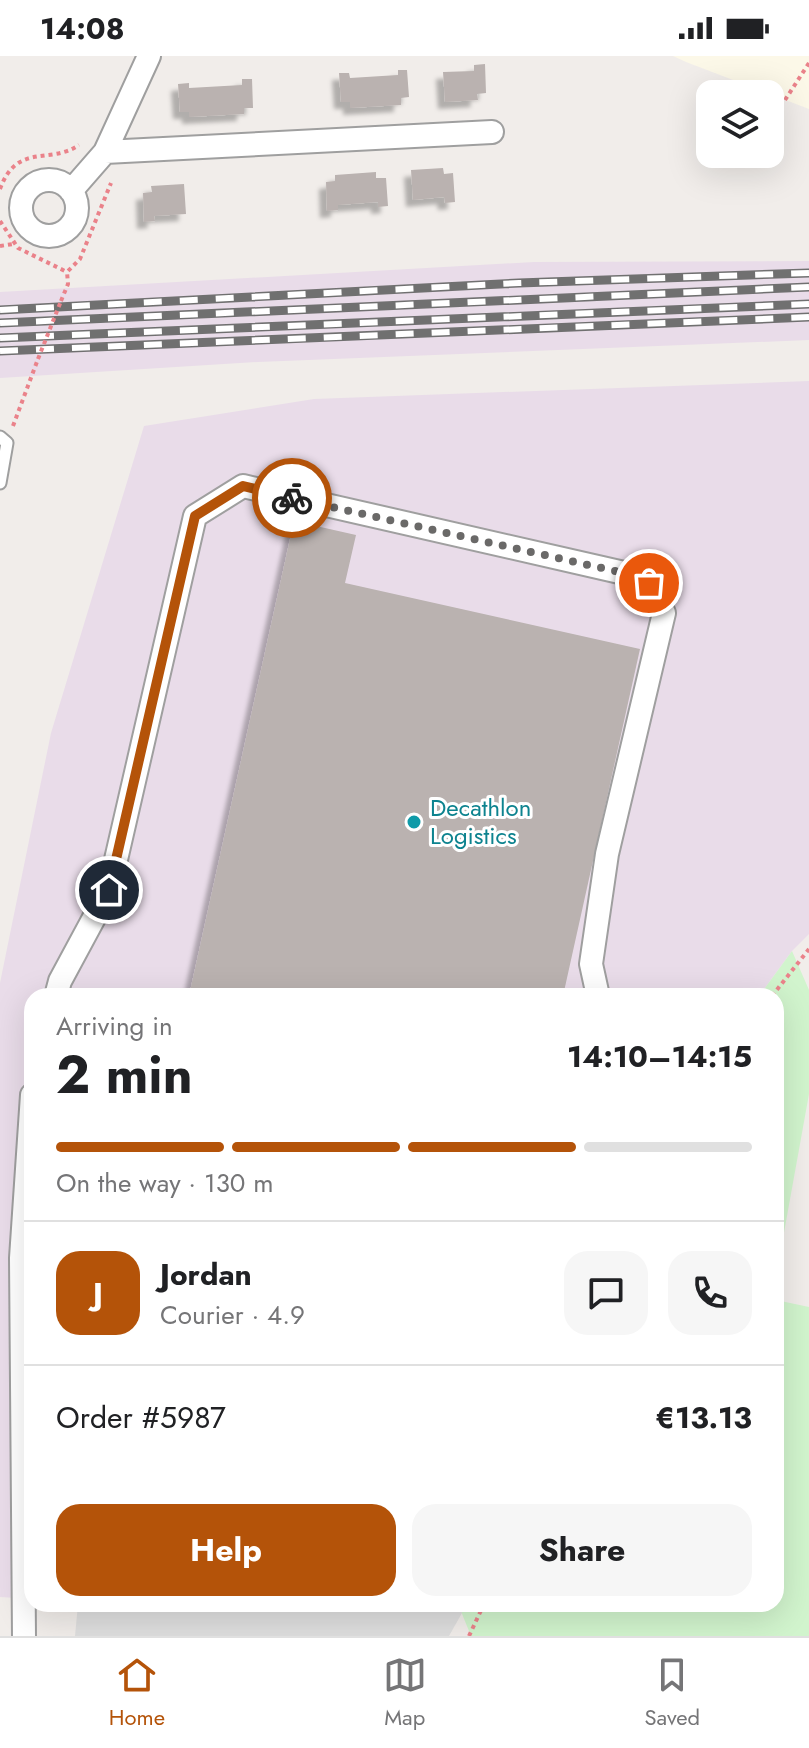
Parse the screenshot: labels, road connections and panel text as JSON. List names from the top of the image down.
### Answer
{
  "places": ["Decathlon Logistics"],
  "page": {
    "status": "14:08",
    "heading": ["2 min", "Arriving in", "14:10–14:15"],
    "panel": [
      "Jordan",
      "Courier · 4.9",
      "Order #5987",
      "€13.13"
    ],
    "bar": "On the way · 130 m",
    "round": "J",
    "buttons": ["Help", "Share"],
    "tabs": ["Home", "Map", "Saved"]
  }
}
